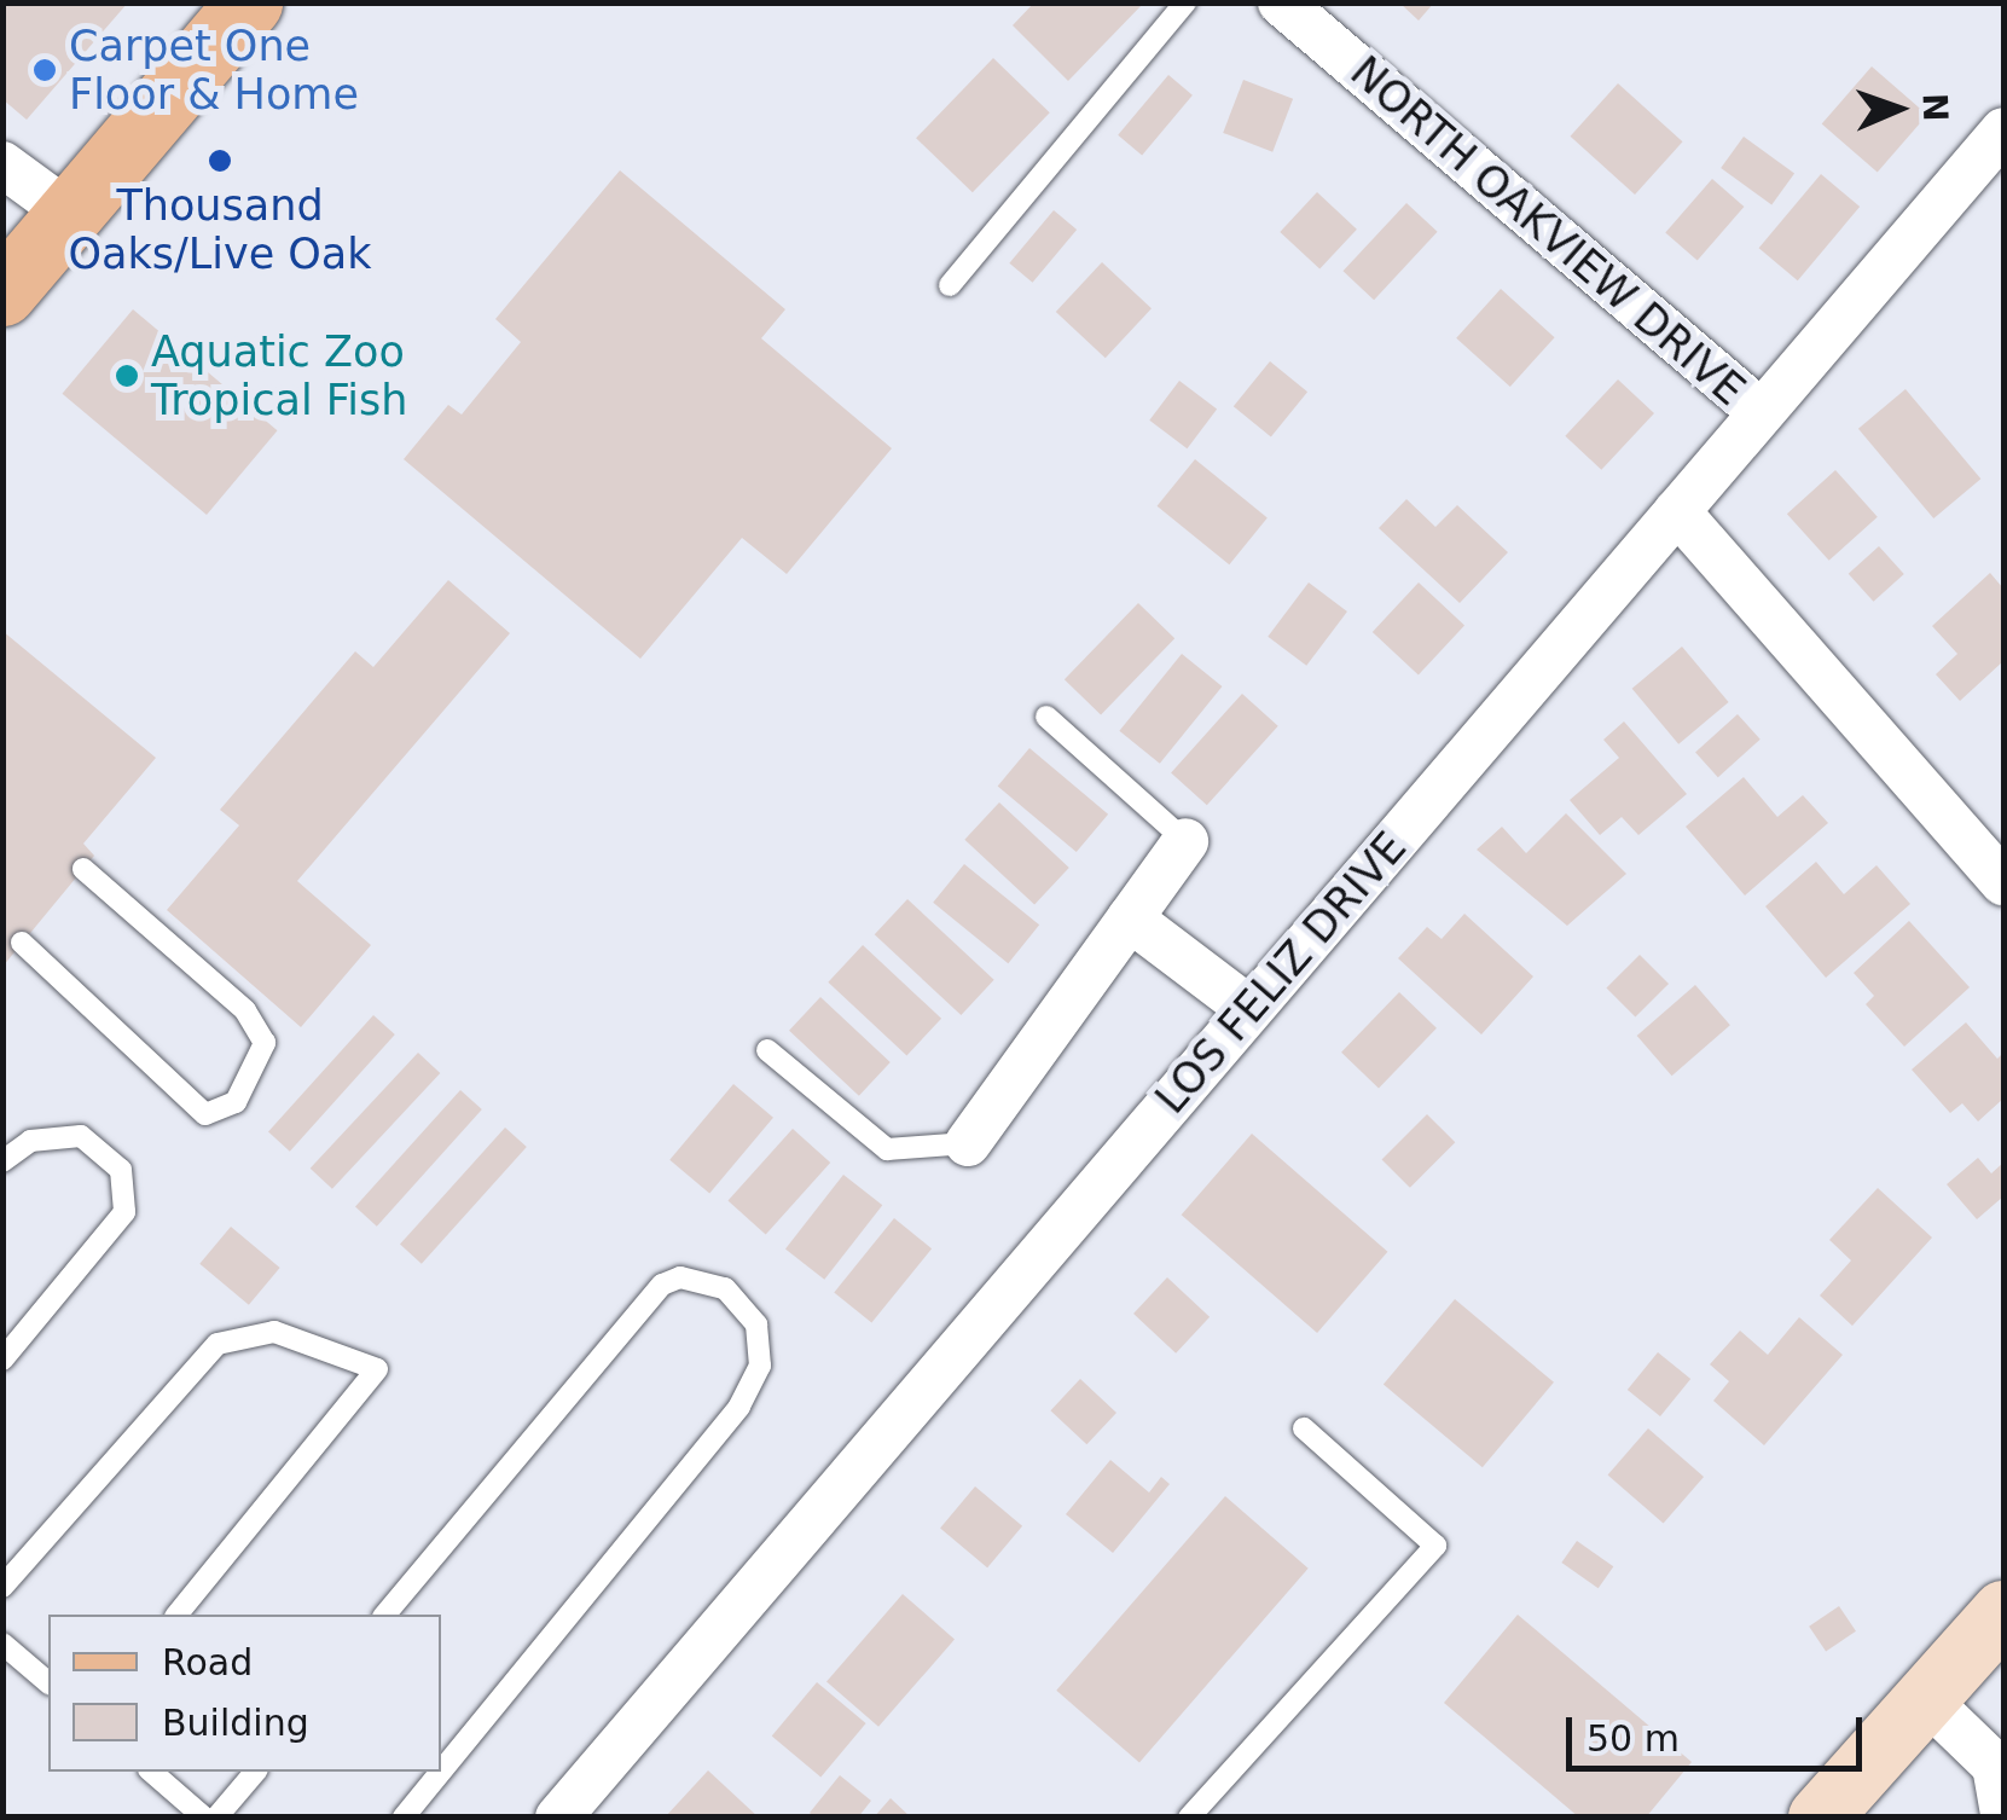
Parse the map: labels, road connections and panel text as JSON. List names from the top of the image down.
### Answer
{
  "streets": {
    "street": ["NORTH OAKVIEW DRIVE", "LOS FELIZ DRIVE"]
  },
  "crossings": [
    ["NORTH OAKVIEW DRIVE", "LOS FELIZ DRIVE"]
  ],
  "places": ["Carpet One Floor & Home", "Thousand Oaks/Live Oak", "Aquatic Zoo Tropical Fish"],
  "legend": ["Road", "Building"],
  "scale_bar": "50 m",
  "north": "right"
}
